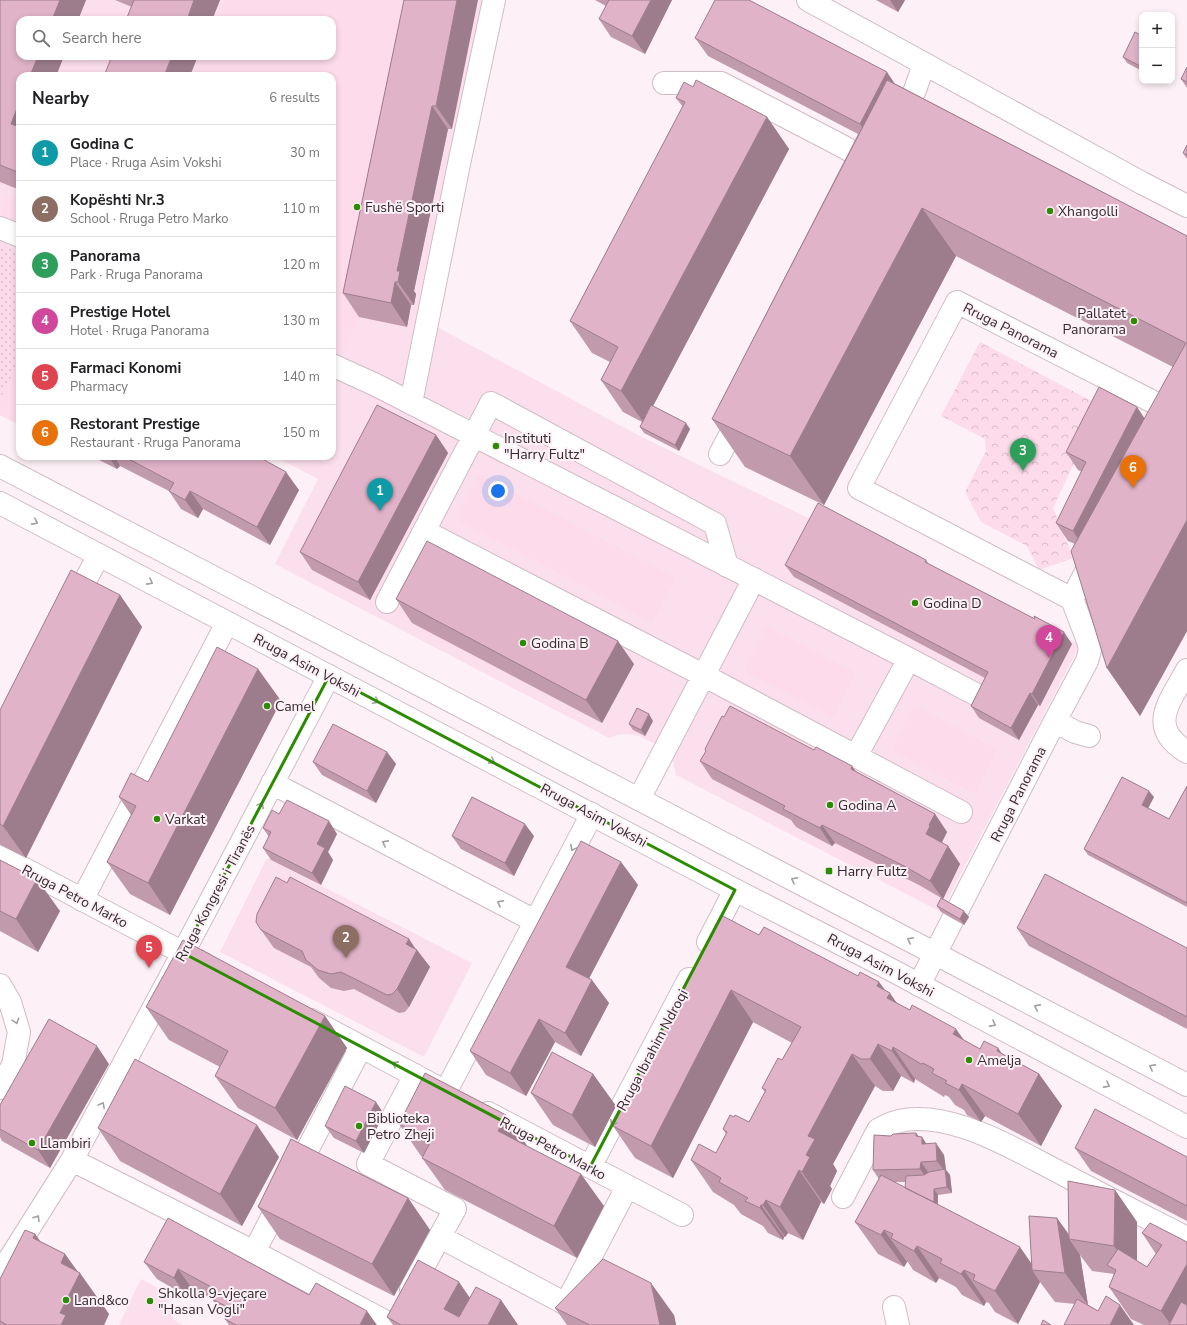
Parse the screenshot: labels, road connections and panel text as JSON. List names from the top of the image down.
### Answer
{
  "streets": {
    "street": [
      "Rruga Panorama",
      "Rruga Asim Vokshi",
      "Rruga Kongresi i Tiranës",
      "Rruga Petro Marko",
      "Rruga Ibrahim Ndroqi"
    ]
  },
  "crossings": [
    ["Rruga Panorama", "Rruga Asim Vokshi"],
    ["Rruga Asim Vokshi", "Rruga Kongresi i Tiranës"],
    ["Rruga Asim Vokshi", "Rruga Ibrahim Ndroqi"],
    ["Rruga Kongresi i Tiranës", "Rruga Petro Marko"],
    ["Rruga Petro Marko", "Rruga Ibrahim Ndroqi"]
  ],
  "places": {
    "other": [
      "Fushë Sporti",
      "Xhangolli",
      "Pallatet Panorama",
      "Instituti \"Harry Fultz\"",
      "Godina D",
      "Godina B",
      "Camel",
      "Godina A",
      "Varkat",
      "Amelja",
      "Biblioteka Petro Zheji",
      "Llambiri",
      "Land&co",
      "Shkolla 9-vjeçare \"Hasan Vogli\""
    ],
    "transit": ["Harry Fultz"]
  },
  "page": {
    "map_buttons": ["+", "−"],
    "search": "Search here",
    "heading": ["Nearby", "6 results"],
    "list": [
      {
        "mark": "1",
        "name": "Godina C",
        "note": "Place · Rruga Asim Vokshi",
        "value": "30 m"
      },
      {
        "mark": "2",
        "name": "Kopështi Nr.3",
        "note": "School · Rruga Petro Marko",
        "value": "110 m"
      },
      {
        "mark": "3",
        "name": "Panorama",
        "note": "Park · Rruga Panorama",
        "value": "120 m"
      },
      {
        "mark": "4",
        "name": "Prestige Hotel",
        "note": "Hotel · Rruga Panorama",
        "value": "130 m"
      },
      {
        "mark": "5",
        "name": "Farmaci Konomi",
        "note": "Pharmacy",
        "value": "140 m"
      },
      {
        "mark": "6",
        "name": "Restorant Prestige",
        "note": "Restaurant · Rruga Panorama",
        "value": "150 m"
      }
    ],
    "pins": [
      "3",
      "6",
      "1",
      "4",
      "2",
      "5"
    ]
  }
}
